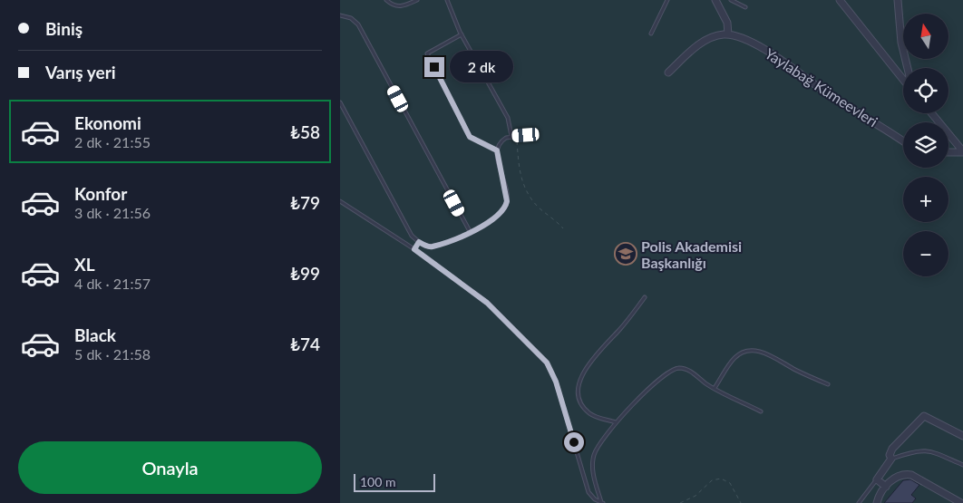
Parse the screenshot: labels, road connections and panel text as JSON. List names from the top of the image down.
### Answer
{
  "streets": {
    "street": ["Yaylabağ Kümeevleri"]
  },
  "places": {
    "school or university": ["Polis Akademisi Başkanlığı"]
  },
  "scale_bar": "100 m",
  "north": "top",
  "page": {
    "banner": ["Biniş", "Varış yeri"],
    "map_buttons": ["+", "−"],
    "bubble": "2 dk",
    "list": [
      {
        "name": "Ekonomi",
        "note": "2 dk · 21:55",
        "value": "₺58"
      },
      {
        "name": "Konfor",
        "note": "3 dk · 21:56",
        "value": "₺79"
      },
      {
        "name": "XL",
        "note": "4 dk · 21:57",
        "value": "₺99"
      },
      {
        "name": "Black",
        "note": "5 dk · 21:58",
        "value": "₺74"
      }
    ],
    "buttons": "Onayla",
    "scale": "100 m"
  }
}
